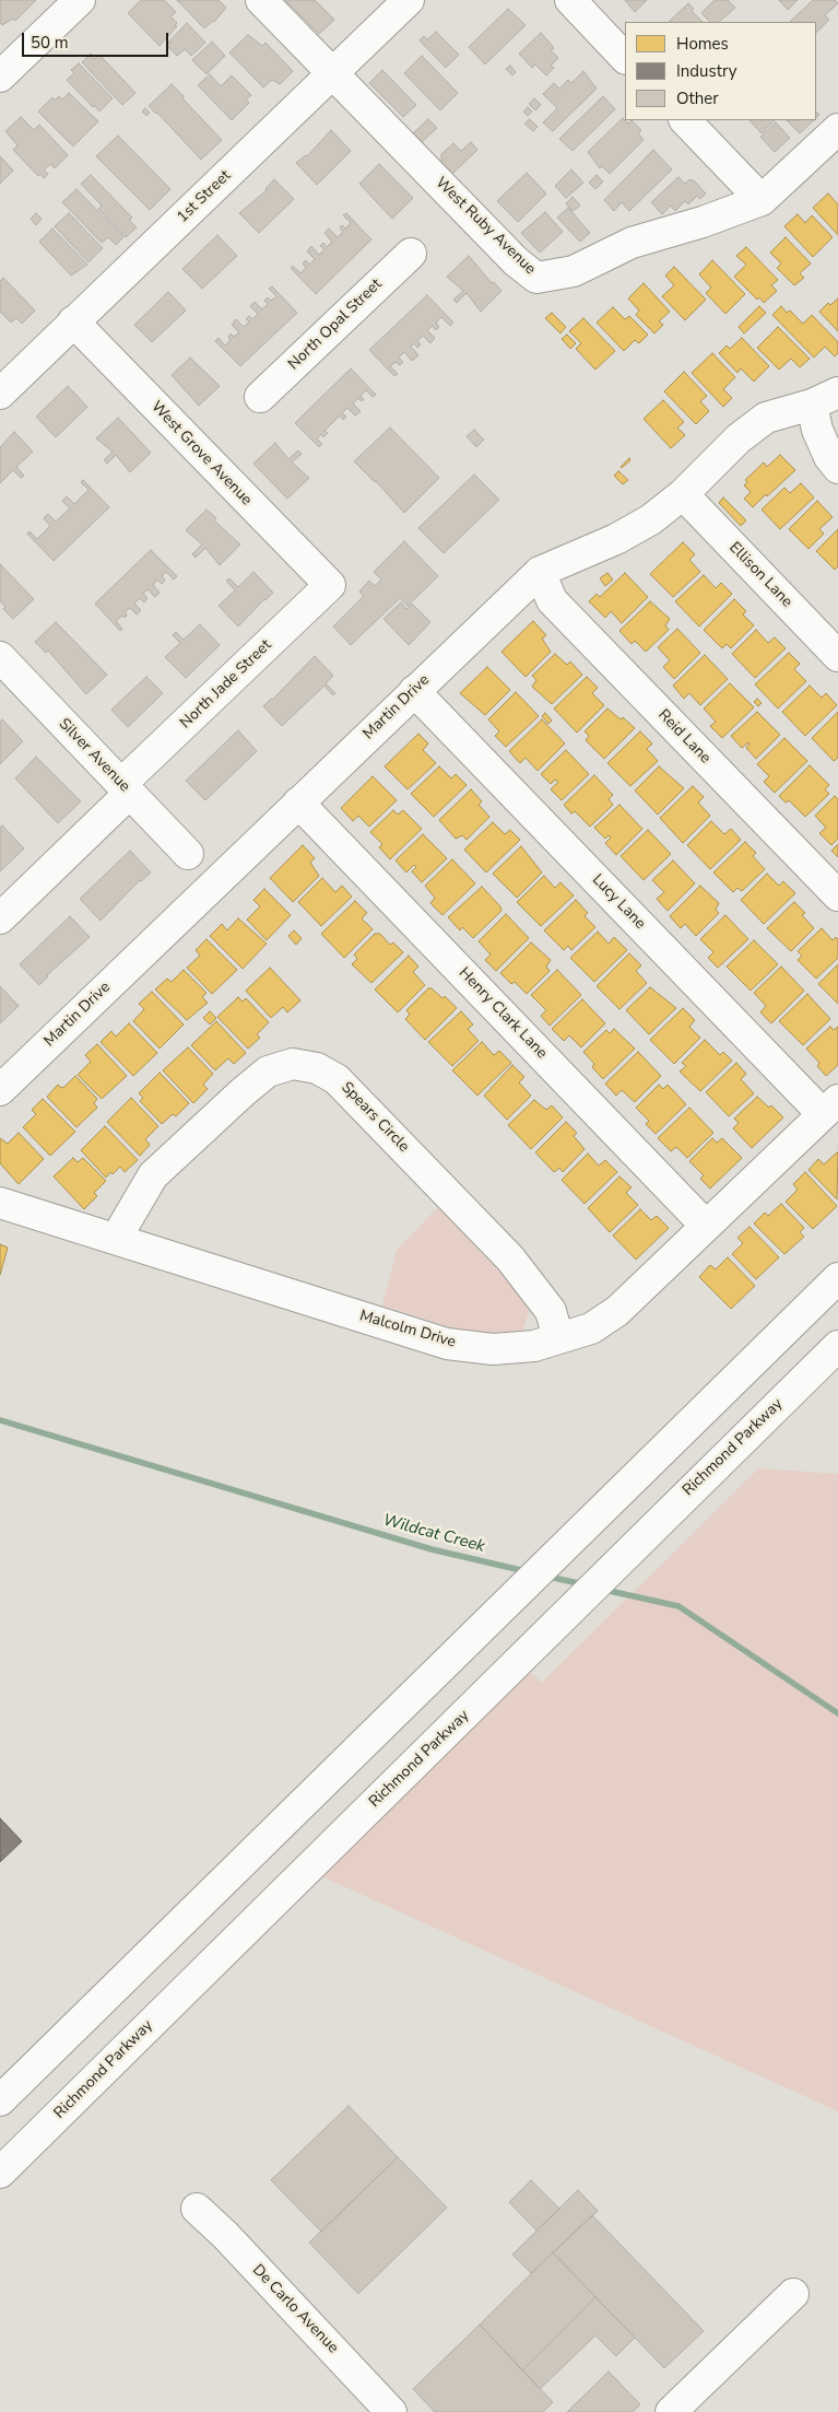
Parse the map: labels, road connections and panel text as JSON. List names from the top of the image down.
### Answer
{
  "streets": {
    "main road": [
      "1st Street",
      "West Ruby Avenue",
      "North Opal Street",
      "West Grove Avenue",
      "Ellison Lane",
      "North Jade Street",
      "Martin Drive",
      "Reid Lane",
      "Silver Avenue",
      "Lucy Lane",
      "Henry Clark Lane",
      "Spears Circle",
      "Malcolm Drive",
      "Richmond Parkway",
      "De Carlo Avenue"
    ]
  },
  "crossings": [
    ["1st Street", "West Ruby Avenue"],
    ["1st Street", "West Grove Avenue"],
    ["West Grove Avenue", "North Jade Street"],
    ["Ellison Lane", "Martin Drive"],
    ["North Jade Street", "Silver Avenue"],
    ["Martin Drive", "Reid Lane"],
    ["Martin Drive", "Lucy Lane"],
    ["Martin Drive", "Henry Clark Lane"],
    ["Lucy Lane", "Malcolm Drive"],
    ["Henry Clark Lane", "Malcolm Drive"],
    ["Spears Circle", "Malcolm Drive"]
  ],
  "water": ["Wildcat Creek"],
  "legend": ["Homes", "Industry", "Other"],
  "scale_bar": "50 m"
}
